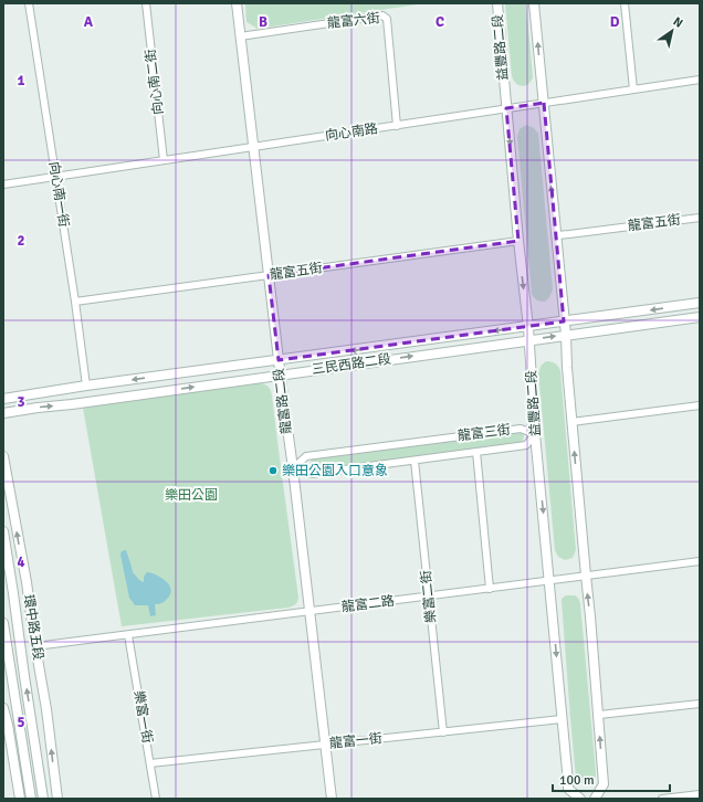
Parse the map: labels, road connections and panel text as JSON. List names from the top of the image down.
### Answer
{
  "streets": {
    "street": [
      "龍富六街",
      "益豐路二段",
      "向心南二街",
      "向心南路",
      "向心南一街",
      "龍富五街",
      "三民西路二段",
      "龍富路二段",
      "龍富三街",
      "樂富二街",
      "龍富二路",
      "環中路五段",
      "樂富一街",
      "龍富一街"
    ]
  },
  "crossings": [
    ["龍富六街", "向心南路"],
    ["龍富六街", "龍富路二段"],
    ["益豐路二段", "向心南路"],
    ["益豐路二段", "龍富五街"],
    ["益豐路二段", "三民西路二段"],
    ["益豐路二段", "龍富三街"],
    ["益豐路二段", "龍富二路"],
    ["益豐路二段", "龍富一街"],
    ["向心南二街", "向心南路"],
    ["向心南路", "向心南一街"],
    ["向心南路", "龍富路二段"],
    ["向心南一街", "龍富五街"],
    ["向心南一街", "三民西路二段"],
    ["龍富五街", "龍富路二段"],
    ["三民西路二段", "龍富路二段"],
    ["龍富路二段", "龍富三街"],
    ["龍富路二段", "龍富二路"],
    ["龍富路二段", "龍富一街"],
    ["龍富三街", "樂富二街"],
    ["樂富二街", "龍富二路"],
    ["樂富二街", "龍富一街"],
    ["龍富二路", "環中路五段"],
    ["龍富二路", "樂富一街"],
    ["樂富一街", "龍富一街"]
  ],
  "parks": ["樂田公園"],
  "places": ["樂田公園入口意象"],
  "scale_bar": "100 m",
  "north": "top right",
  "grid": {
    "columns": [
      "A",
      "B",
      "C",
      "D"
    ],
    "rows": [
      "1",
      "2",
      "3",
      "4",
      "5"
    ]
  }
}
